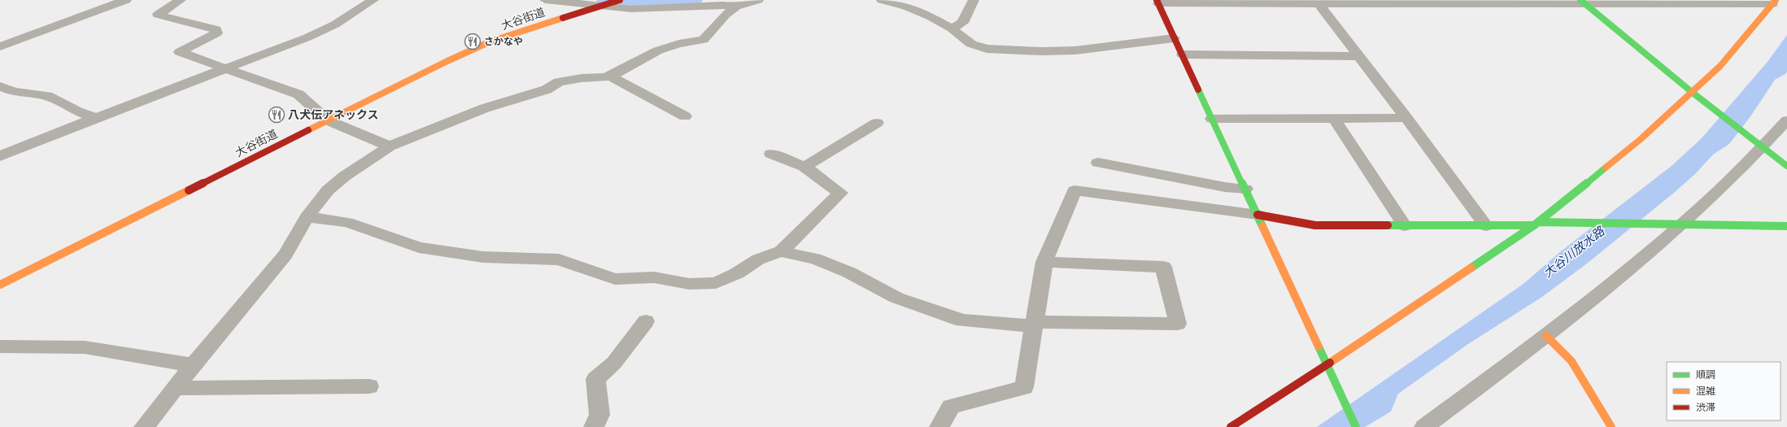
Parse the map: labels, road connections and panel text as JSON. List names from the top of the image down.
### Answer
{
  "streets": {
    "street": ["大谷街道"]
  },
  "water": ["大谷川放水路"],
  "places": {
    "restaurant": ["さかなや", "八犬伝アネックス"]
  },
  "legend": ["順調", "混雑", "渋滞"]
}
